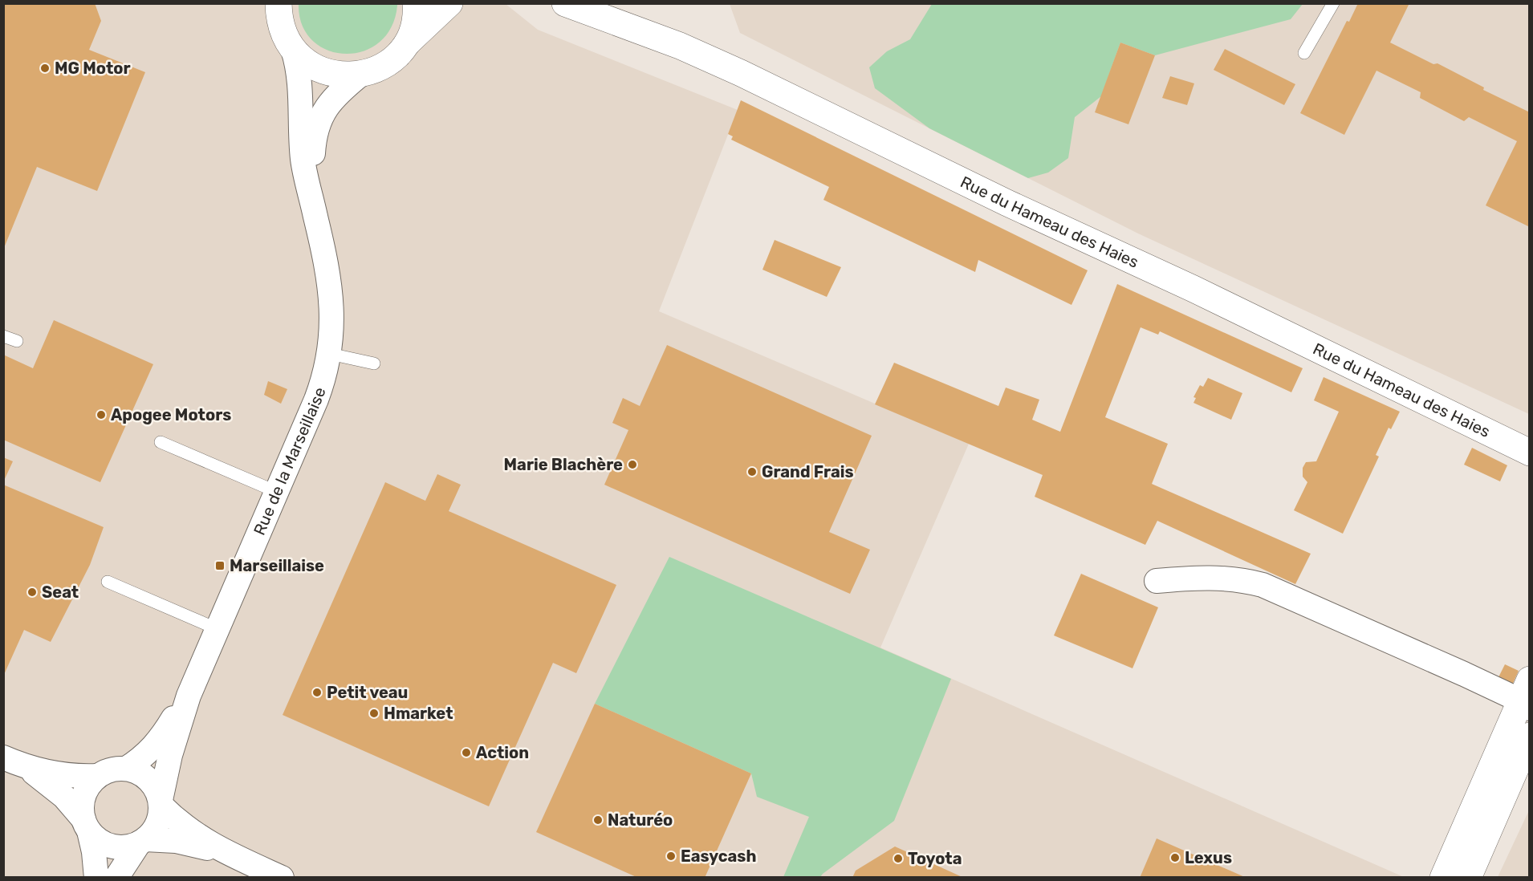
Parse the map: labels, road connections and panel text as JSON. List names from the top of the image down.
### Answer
{
  "streets": {
    "street": ["Rue du Hameau des Haies", "Rue de la Marseillaise"]
  },
  "places": {
    "other": [
      "MG Motor",
      "Apogee Motors",
      "Marie Blachère",
      "Grand Frais",
      "Seat",
      "Petit veau",
      "Hmarket",
      "Action",
      "Naturéo",
      "Easycash",
      "Lexus",
      "Toyota"
    ],
    "transit": ["Marseillaise"]
  }
}
